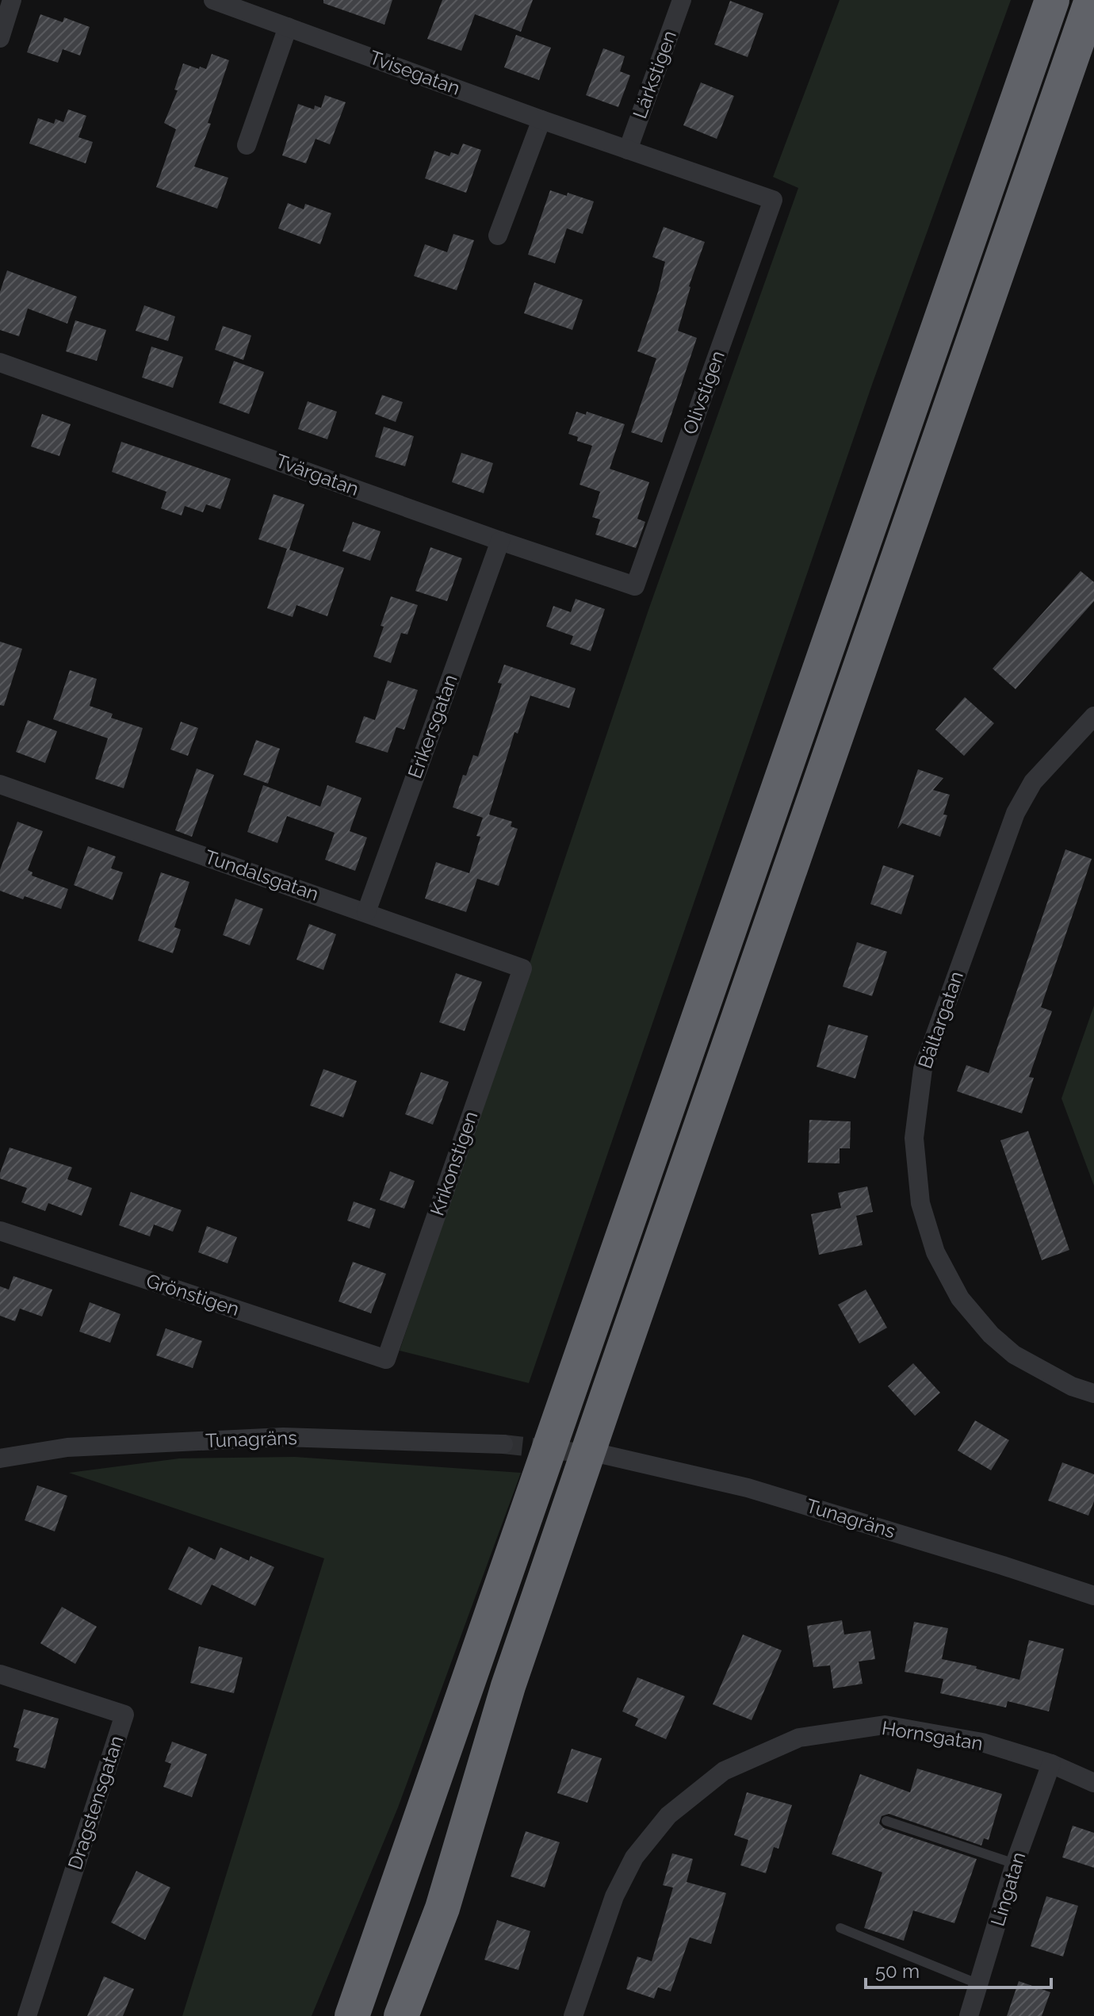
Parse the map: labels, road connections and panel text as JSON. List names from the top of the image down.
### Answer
{
  "streets": {
    "street": [
      "Tvisegatan",
      "Lärkstigen",
      "Olivstigen",
      "Tvärgatan",
      "Erikersgatan",
      "Tundalsgatan",
      "Bältargatan",
      "Krikonstigen",
      "Grönstigen",
      "Tunagräns",
      "Hornsgatan",
      "Dragstensgatan",
      "Lingatan"
    ]
  },
  "crossings": [
    ["Tvisegatan", "Lärkstigen"],
    ["Tvisegatan", "Olivstigen"],
    ["Olivstigen", "Tvärgatan"],
    ["Tvärgatan", "Erikersgatan"],
    ["Erikersgatan", "Tundalsgatan"],
    ["Tundalsgatan", "Krikonstigen"],
    ["Krikonstigen", "Grönstigen"],
    ["Hornsgatan", "Lingatan"]
  ],
  "scale_bar": "50 m"
}
